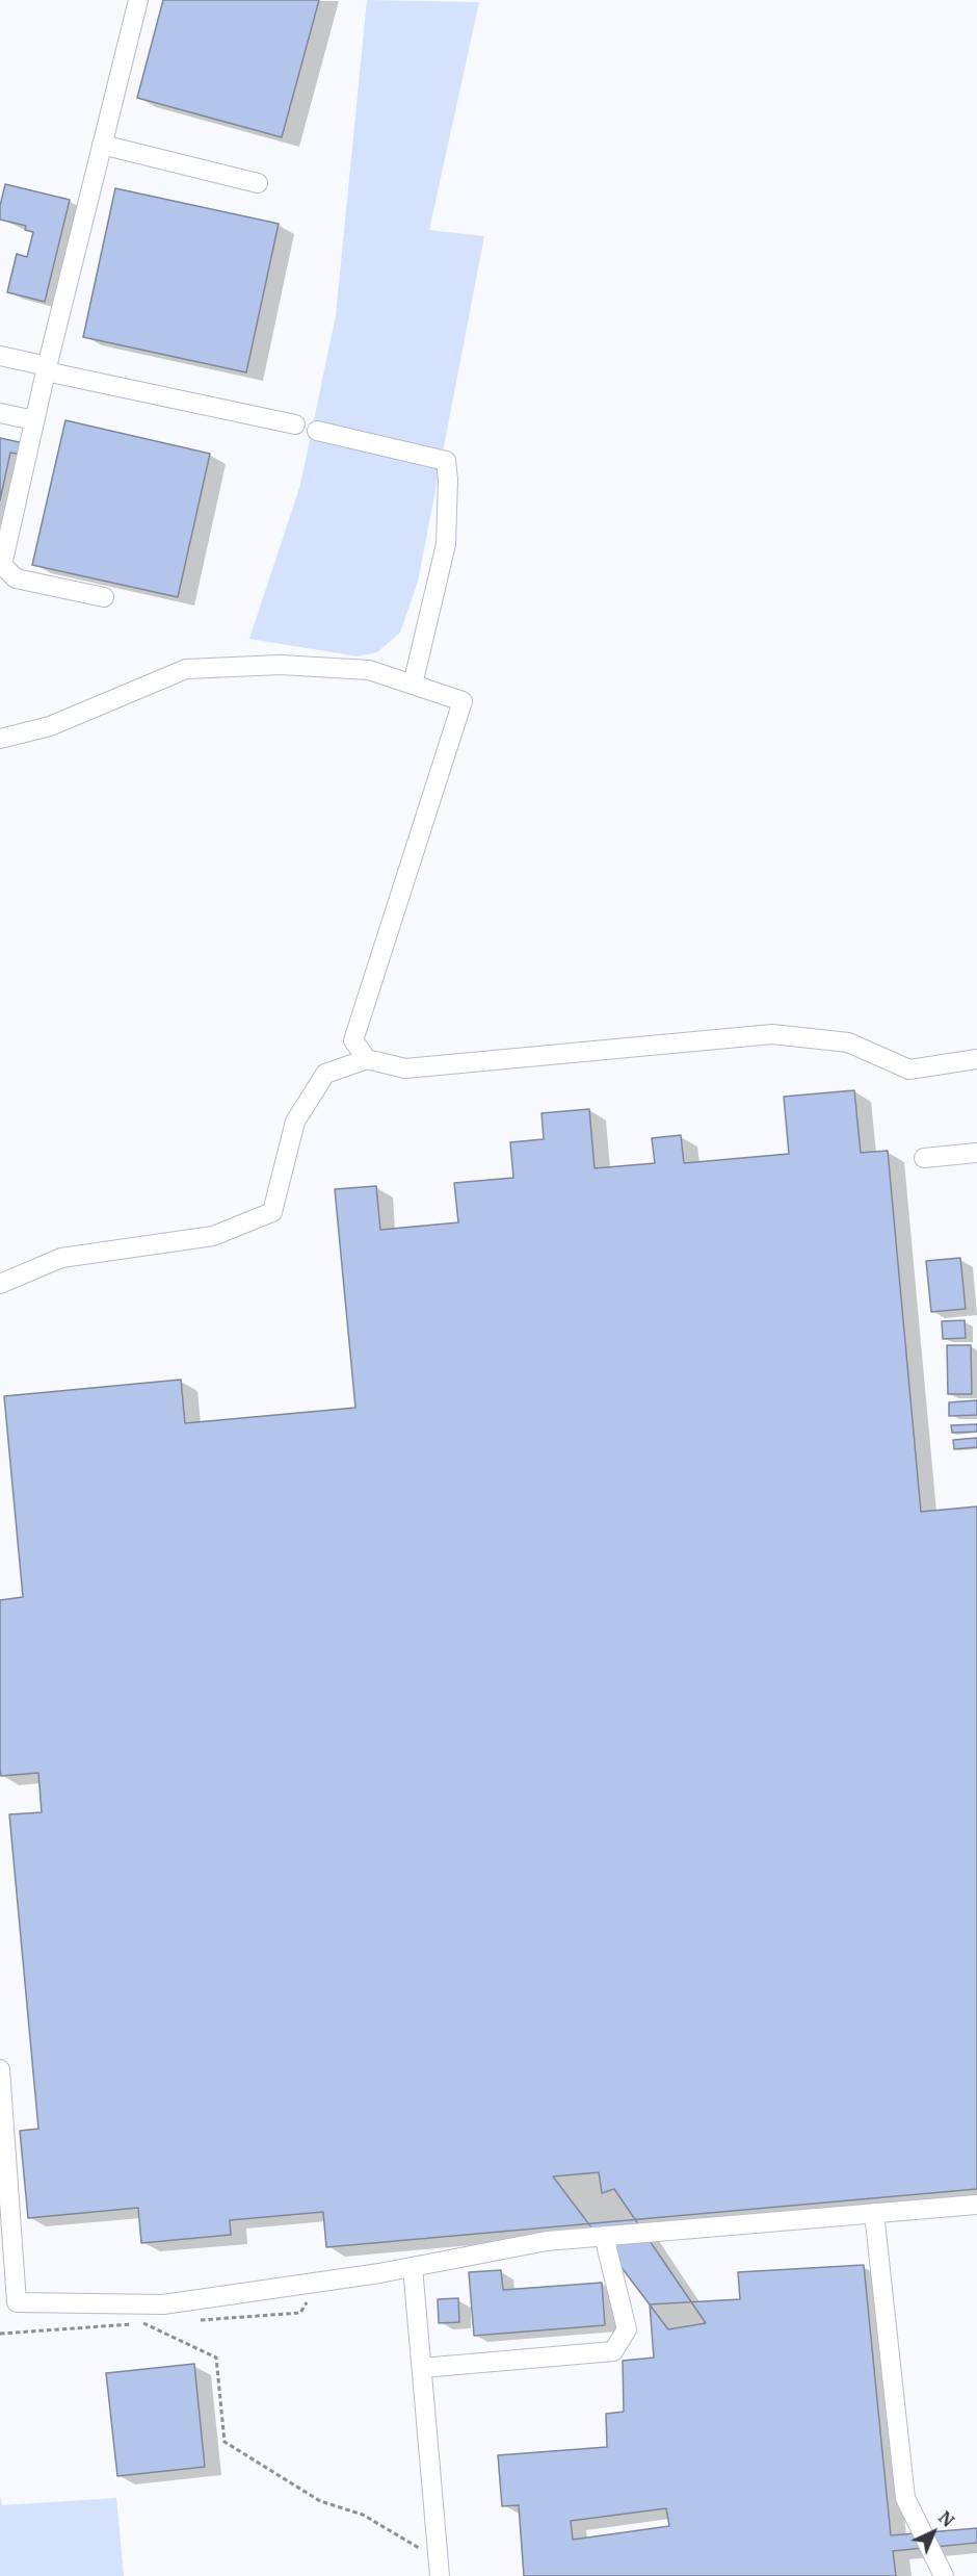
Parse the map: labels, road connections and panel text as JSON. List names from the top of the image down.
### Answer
{
  "north": "top right"
}
